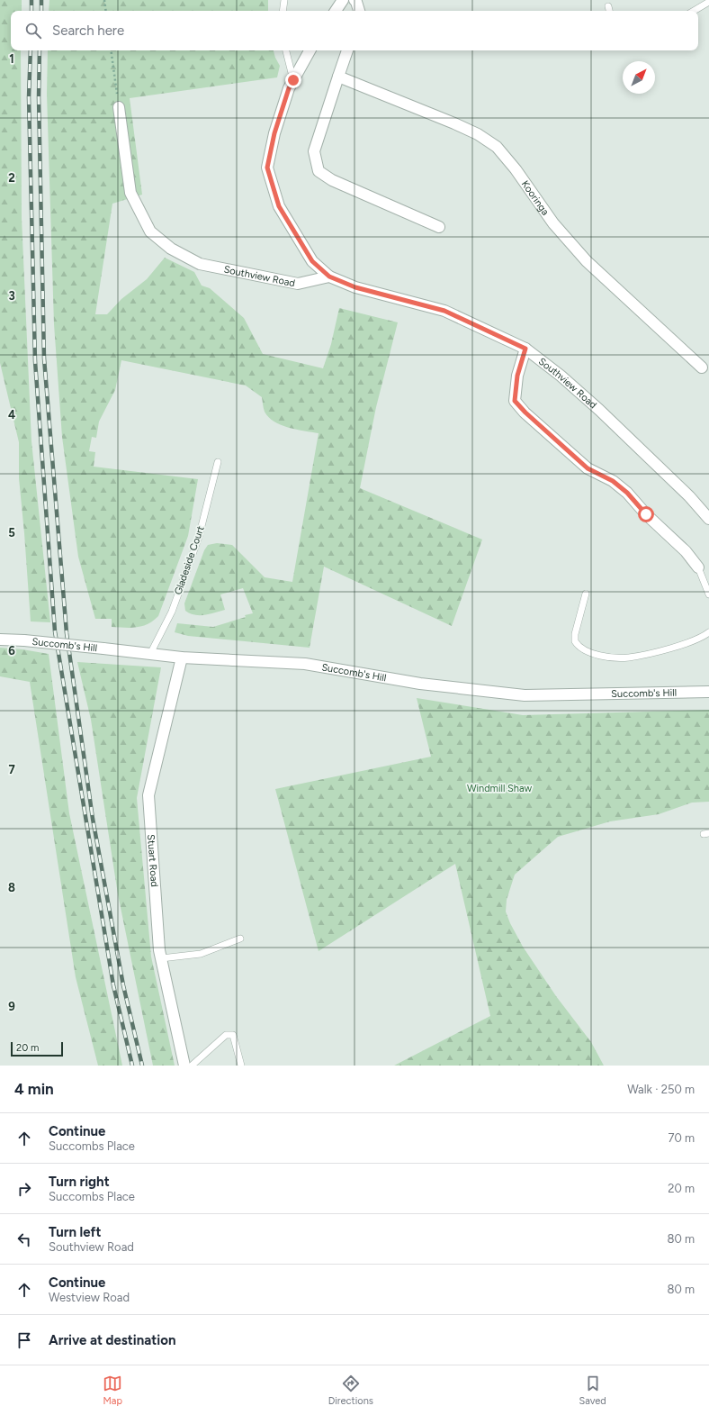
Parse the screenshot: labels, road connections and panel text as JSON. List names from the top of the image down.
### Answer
{
  "streets": {
    "street": [
      "Kooringa",
      "Southview Road",
      "Succomb's Hill",
      "Stuart Road"
    ],
    "lane": ["Gladeside Court"]
  },
  "crossings": [
    ["Gladeside Court", "Succomb's Hill"],
    ["Succomb's Hill", "Stuart Road"]
  ],
  "parks": ["Windmill Shaw"],
  "scale_bar": "20 m",
  "north": "top right",
  "page": {
    "search": "Search here",
    "scale": "20 m",
    "heading": ["4 min", "Walk · 250 m"],
    "list": [
      ["Continue", "Succombs Place", "70 m"],
      ["Turn right", "Succombs Place", "20 m"],
      ["Turn left", "Southview Road", "80 m"],
      ["Continue", "Westview Road", "80 m"],
      "Arrive at destination"
    ],
    "nav": ["Map", "Directions", "Saved"]
  },
  "grid": {
    "rows": [
      "1",
      "2",
      "3",
      "4",
      "5",
      "6",
      "7",
      "8",
      "9"
    ]
  }
}
